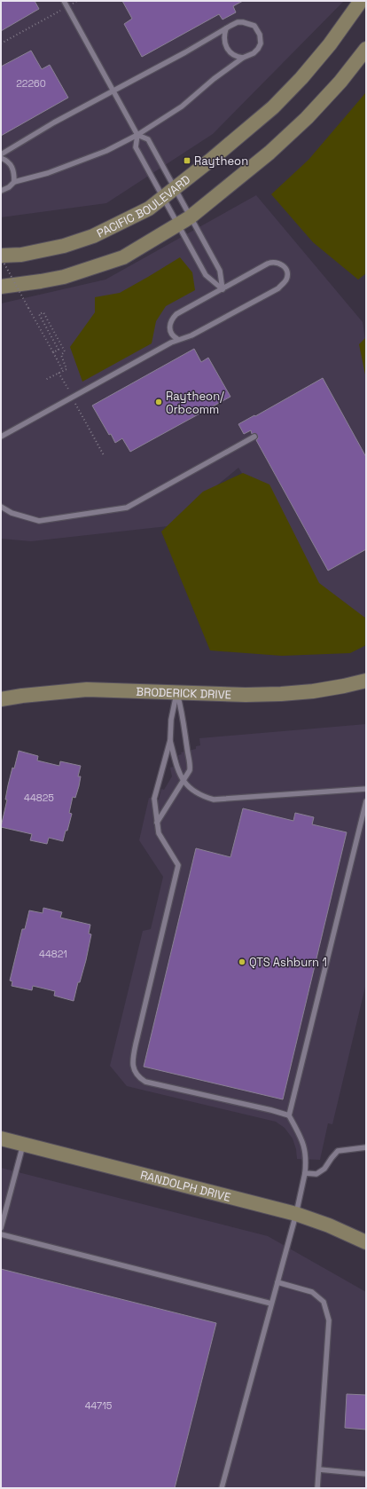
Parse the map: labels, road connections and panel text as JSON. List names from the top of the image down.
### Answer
{
  "streets": {
    "main road": ["PACIFIC BOULEVARD", "BRODERICK DRIVE", "RANDOLPH DRIVE"]
  },
  "places": {
    "transit": ["Raytheon"],
    "other": ["Raytheon/ Orbcomm", "QTS Ashburn 1"]
  },
  "house_numbers": [
    "22260",
    "44825",
    "44821",
    "44715"
  ]
}
